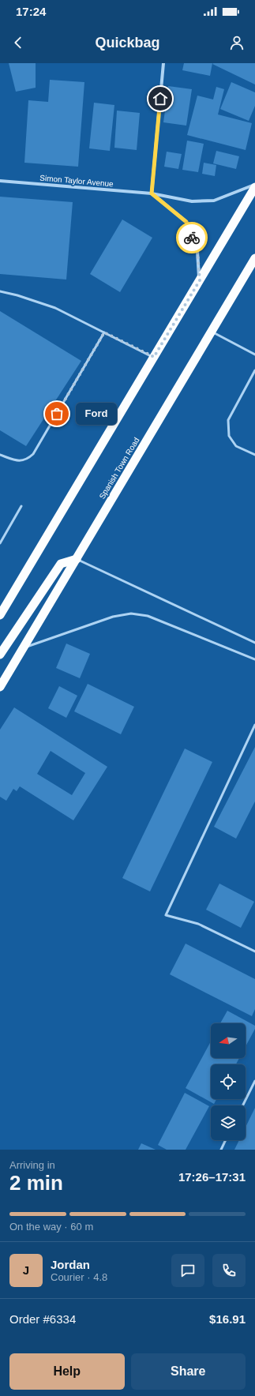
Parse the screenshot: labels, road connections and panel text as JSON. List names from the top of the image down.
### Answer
{
  "streets": {
    "highway": ["Spanish Town Road"],
    "street": ["Simon Taylor Avenue"]
  },
  "places": ["Ford"],
  "north": "left",
  "page": {
    "status": "17:24",
    "header": "Quickbag",
    "bubble": "Ford",
    "heading": ["2 min", "Arriving in", "17:26–17:31"],
    "panel": [
      "Jordan",
      "Courier · 4.8",
      "Order #6334",
      "$16.91"
    ],
    "bar": "On the way · 60 m",
    "round": "J",
    "buttons": ["Help", "Share"]
  }
}
